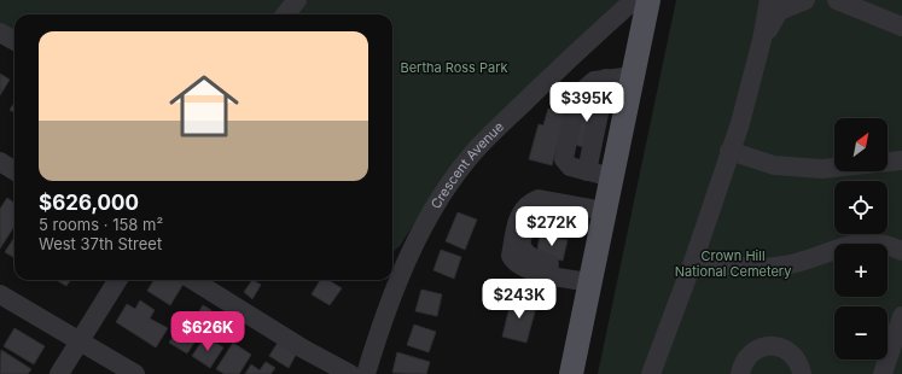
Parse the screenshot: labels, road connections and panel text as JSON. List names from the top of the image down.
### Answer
{
  "streets": {
    "street": ["Crescent Avenue"]
  },
  "parks": ["Bertha Ross Park", "Crown Hill National Cemetery"],
  "north": "top right",
  "page": {
    "list": [
      {
        "name": "$626,000",
        "note": "5 rooms · 158 m² · West 37th Street"
      }
    ],
    "price": [
      "$395K",
      "$272K",
      "$243K",
      "$626K"
    ],
    "map_buttons": ["+", "−"]
  }
}
